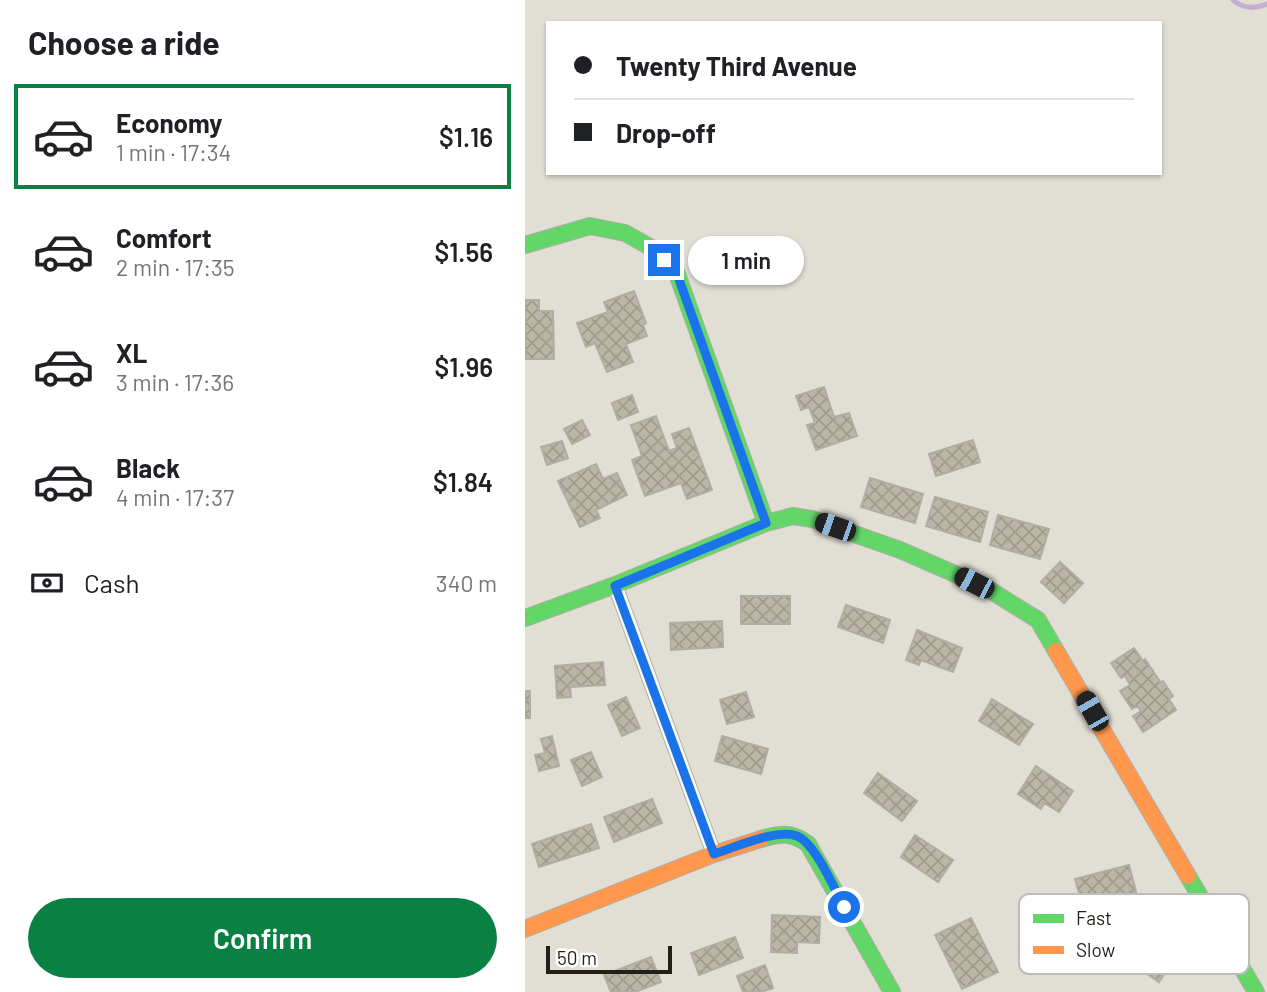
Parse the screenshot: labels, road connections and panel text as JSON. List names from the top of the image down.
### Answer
{
  "legend": ["Fast", "Slow"],
  "scale_bar": "50 m",
  "page": {
    "heading": "Choose a ride",
    "banner": ["Twenty Third Avenue", "Drop-off"],
    "list": [
      {
        "name": "Economy",
        "note": "1 min · 17:34",
        "value": "$1.16"
      },
      {
        "name": "Comfort",
        "note": "2 min · 17:35",
        "value": "$1.56"
      },
      {
        "name": "XL",
        "note": "3 min · 17:36",
        "value": "$1.96"
      },
      {
        "name": "Black",
        "note": "4 min · 17:37",
        "value": "$1.84"
      }
    ],
    "bubble": "1 min",
    "pay": ["Cash", "340 m"],
    "buttons": "Confirm",
    "scale": "50 m"
  }
}
